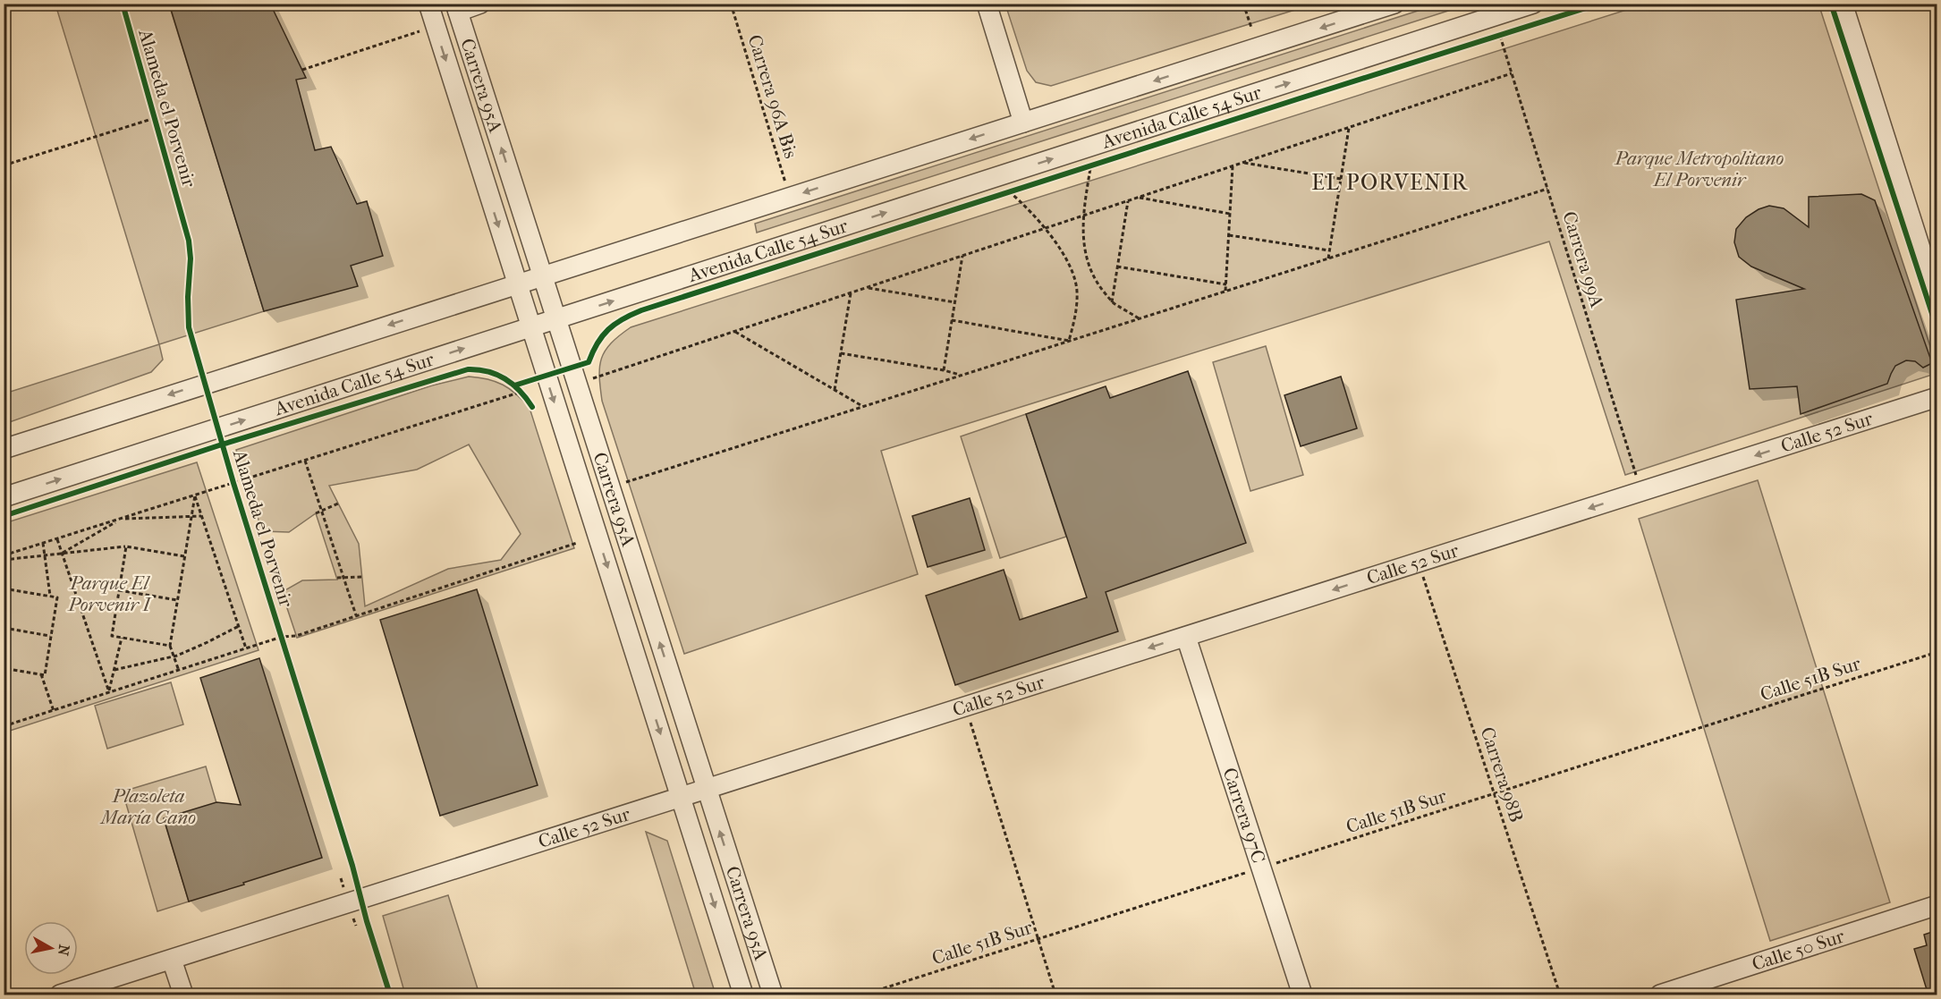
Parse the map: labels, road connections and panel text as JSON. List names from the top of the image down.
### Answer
{
  "streets": {
    "street": [
      "Carrera 95A",
      "Avenida Calle 54 Sur",
      "Calle 52 Sur",
      "Carrera 97C",
      "Calle 50 Sur"
    ],
    "path": [
      "Carrera 96A Bis",
      "Carrera 99A",
      "Calle 51B Sur",
      "Carrera 98B"
    ],
    "cycle path": ["Alameda el Porvenir"]
  },
  "crossings": [
    ["Carrera 95A", "Avenida Calle 54 Sur"],
    ["Carrera 95A", "Calle 52 Sur"],
    ["Carrera 99A", "Calle 52 Sur"],
    ["Calle 52 Sur", "Carrera 98B"],
    ["Calle 52 Sur", "Carrera 97C"],
    ["Calle 51B Sur", "Carrera 98B"],
    ["Calle 51B Sur", "Carrera 97C"]
  ],
  "one_way": ["Calle 52 Sur"],
  "districts": ["EL PORVENIR"],
  "parks": ["Parque Metropolitano El Porvenir", "Parque El Porvenir I", "Plazoleta María Cano"],
  "north": "right"
}
